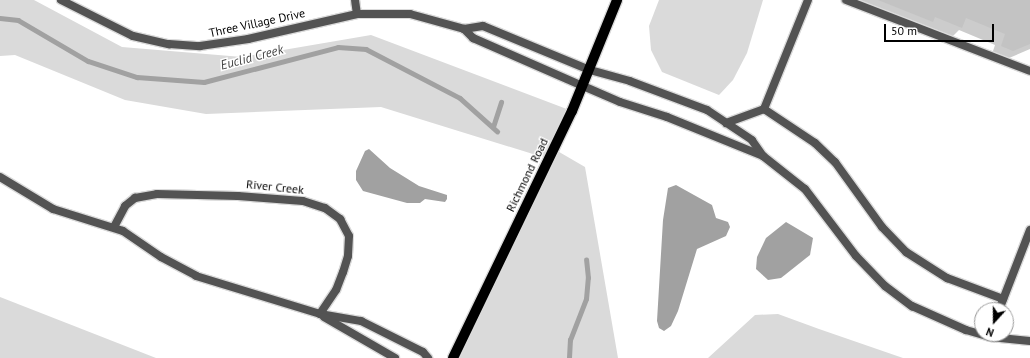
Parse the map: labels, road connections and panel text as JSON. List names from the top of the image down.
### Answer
{
  "streets": {
    "main road": ["Richmond Road"],
    "street": ["Three Village Drive", "River Creek"]
  },
  "crossings": [
    ["Three Village Drive", "Richmond Road"]
  ],
  "water": ["Euclid Creek"],
  "scale_bar": "50 m",
  "north": "bottom"
}
